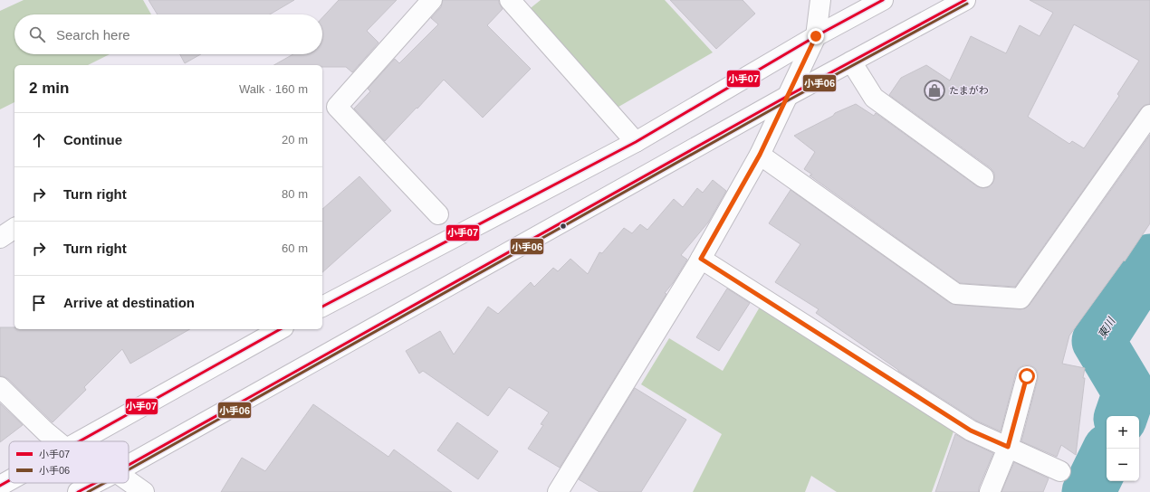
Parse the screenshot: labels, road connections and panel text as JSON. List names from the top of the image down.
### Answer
{
  "water": ["東川"],
  "places": {
    "shop": ["たまがわ"]
  },
  "lines": ["transit line 小手07", "transit line 小手06"],
  "legend": ["小手07", "小手06"],
  "page": {
    "search": "Search here",
    "heading": ["2 min", "Walk · 160 m"],
    "list": [
      ["Continue", "20 m"],
      ["Turn right", "80 m"],
      ["Turn right", "60 m"],
      "Arrive at destination"
    ],
    "map_buttons": ["+", "−"]
  }
}
